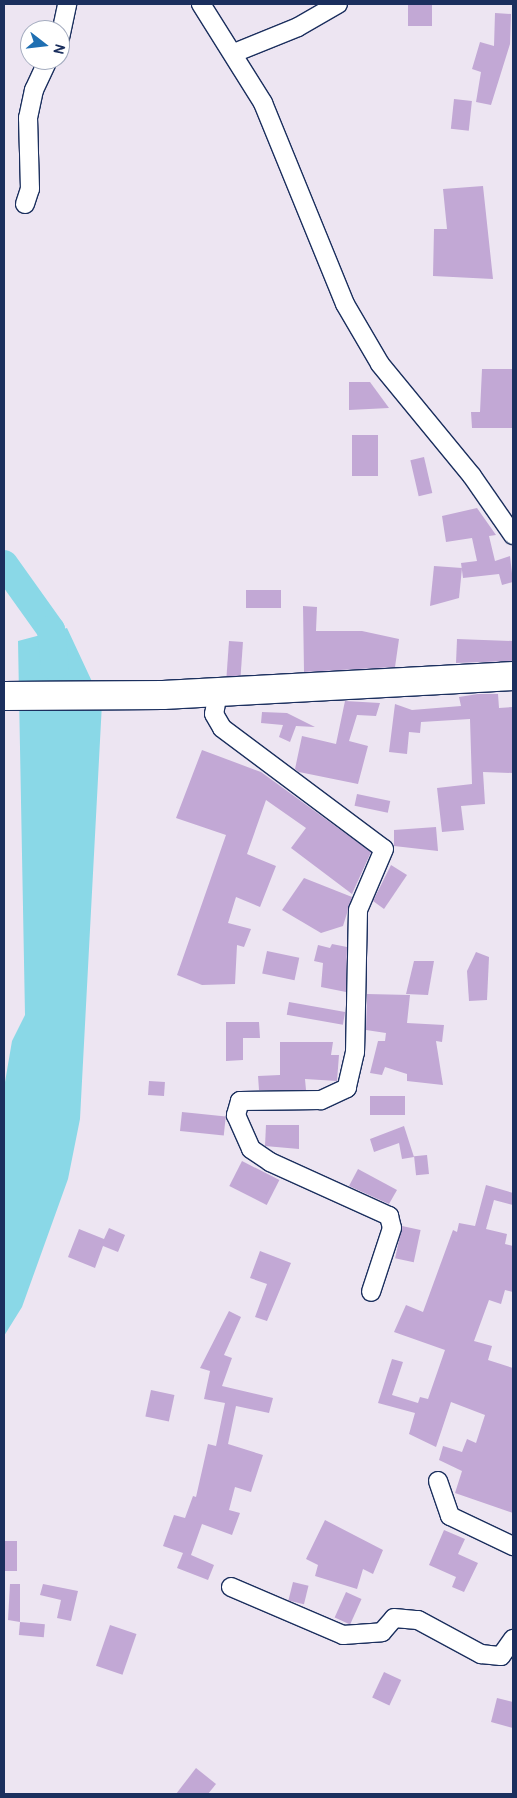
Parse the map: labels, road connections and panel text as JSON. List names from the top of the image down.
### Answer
{
  "north": "right"
}
